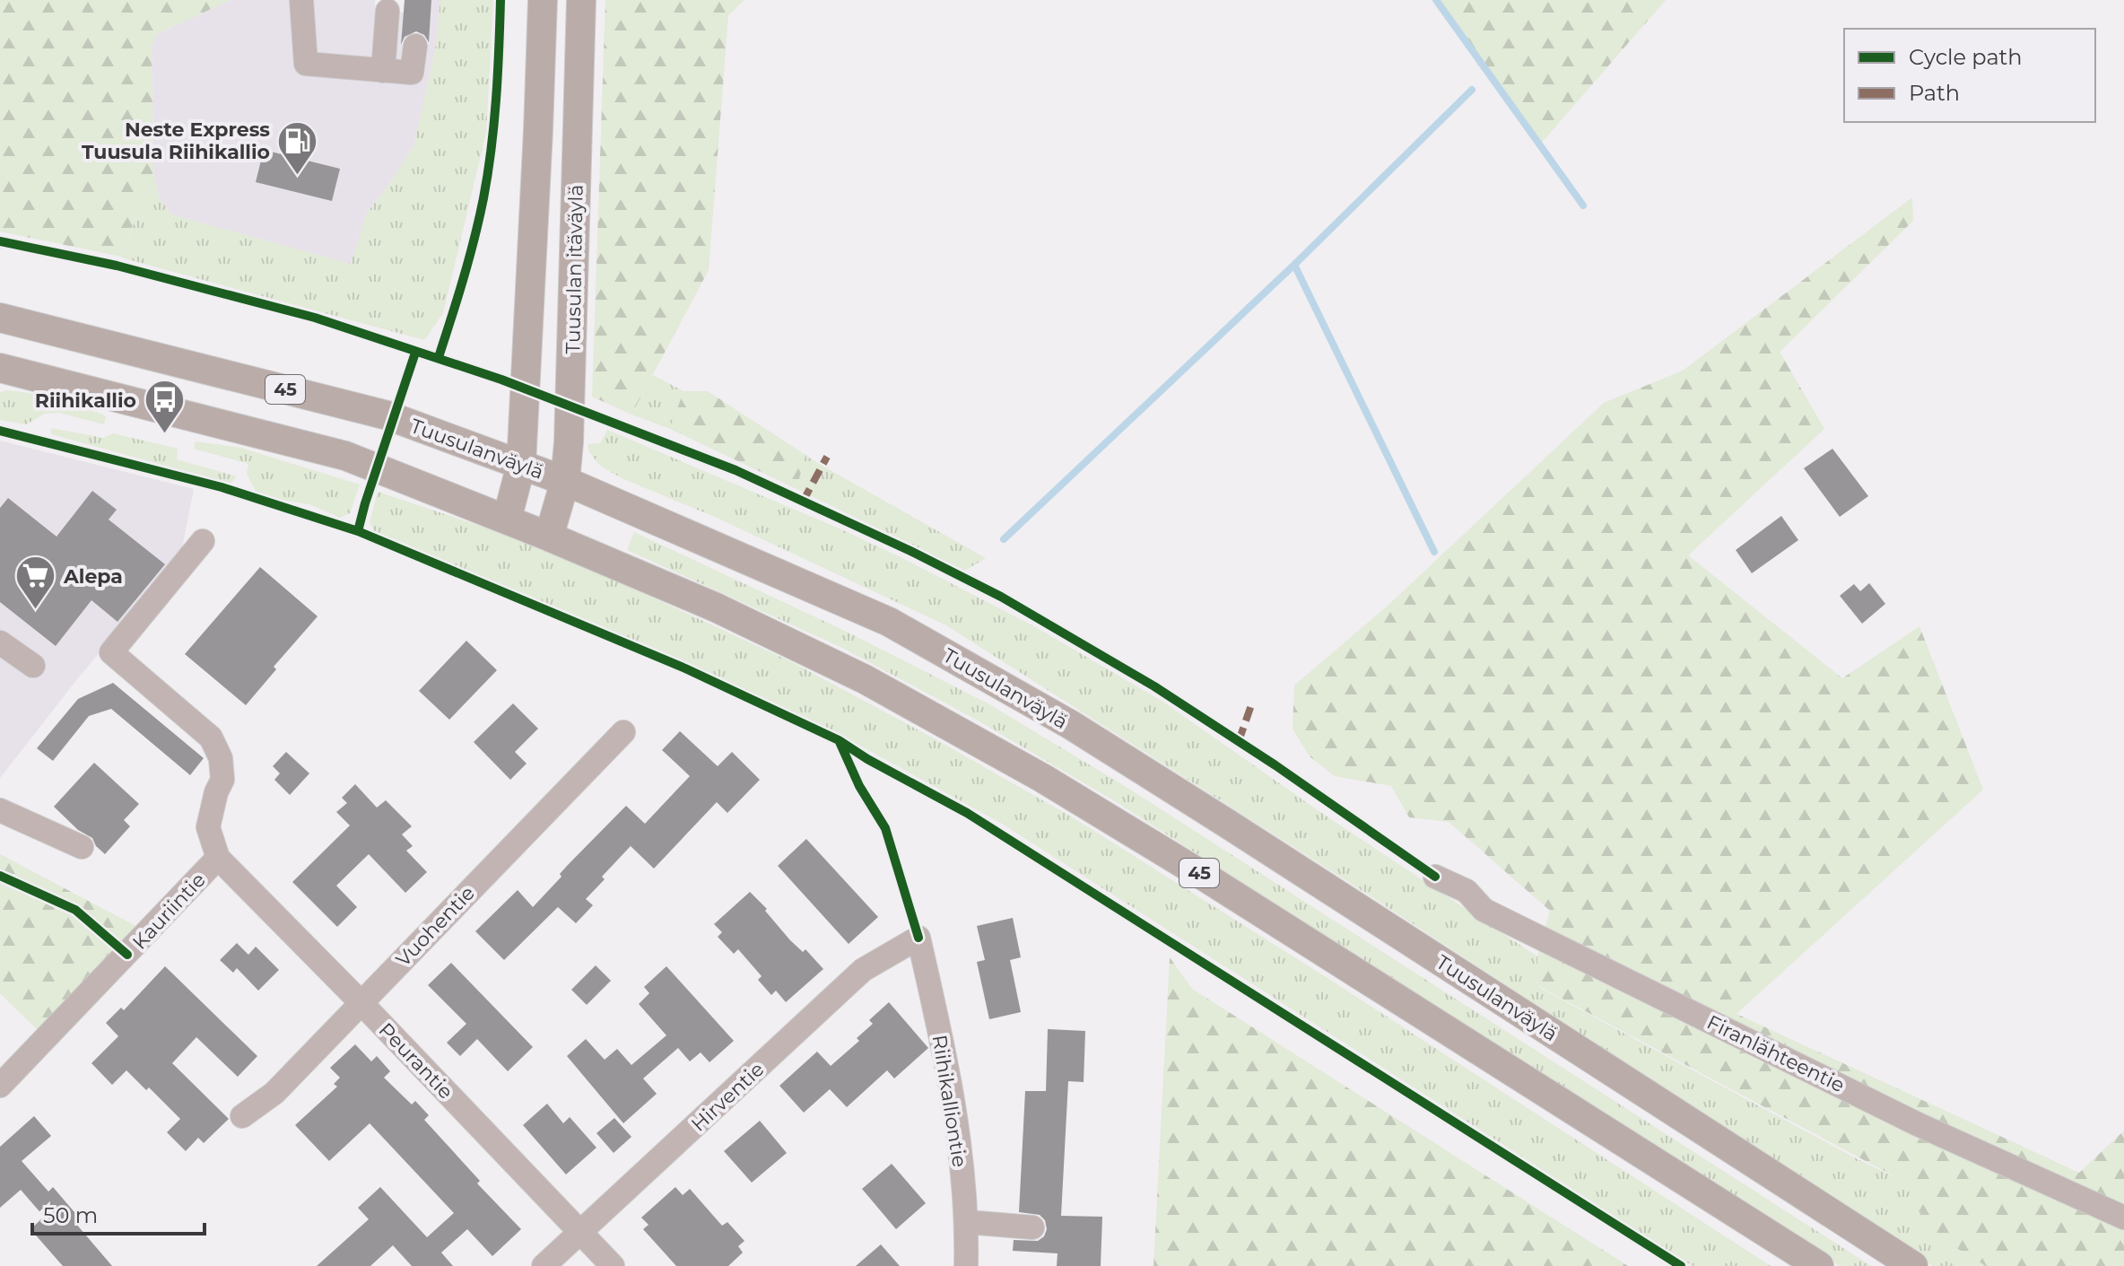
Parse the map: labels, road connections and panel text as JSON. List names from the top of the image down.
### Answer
{
  "streets": {
    "main road": ["Tuusulan itäväylä", "45", "Tuusulanväylä"],
    "street": [
      "Kauriintie",
      "Vuohentie",
      "Firanlähteentie",
      "Peurantie",
      "Hirventie",
      "Riihikalliontie"
    ]
  },
  "crossings": [
    ["Tuusulan itäväylä", "45"],
    ["Tuusulan itäväylä", "Tuusulanväylä"],
    ["Kauriintie", "Peurantie"],
    ["Vuohentie", "Peurantie"],
    ["Peurantie", "Hirventie"],
    ["Hirventie", "Riihikalliontie"]
  ],
  "places": {
    "fuel station": ["Neste Express Tuusula Riihikallio"],
    "bus stop": ["Riihikallio"],
    "supermarket": ["Alepa"]
  },
  "legend": ["Cycle path", "Path"],
  "scale_bar": "50 m"
}
